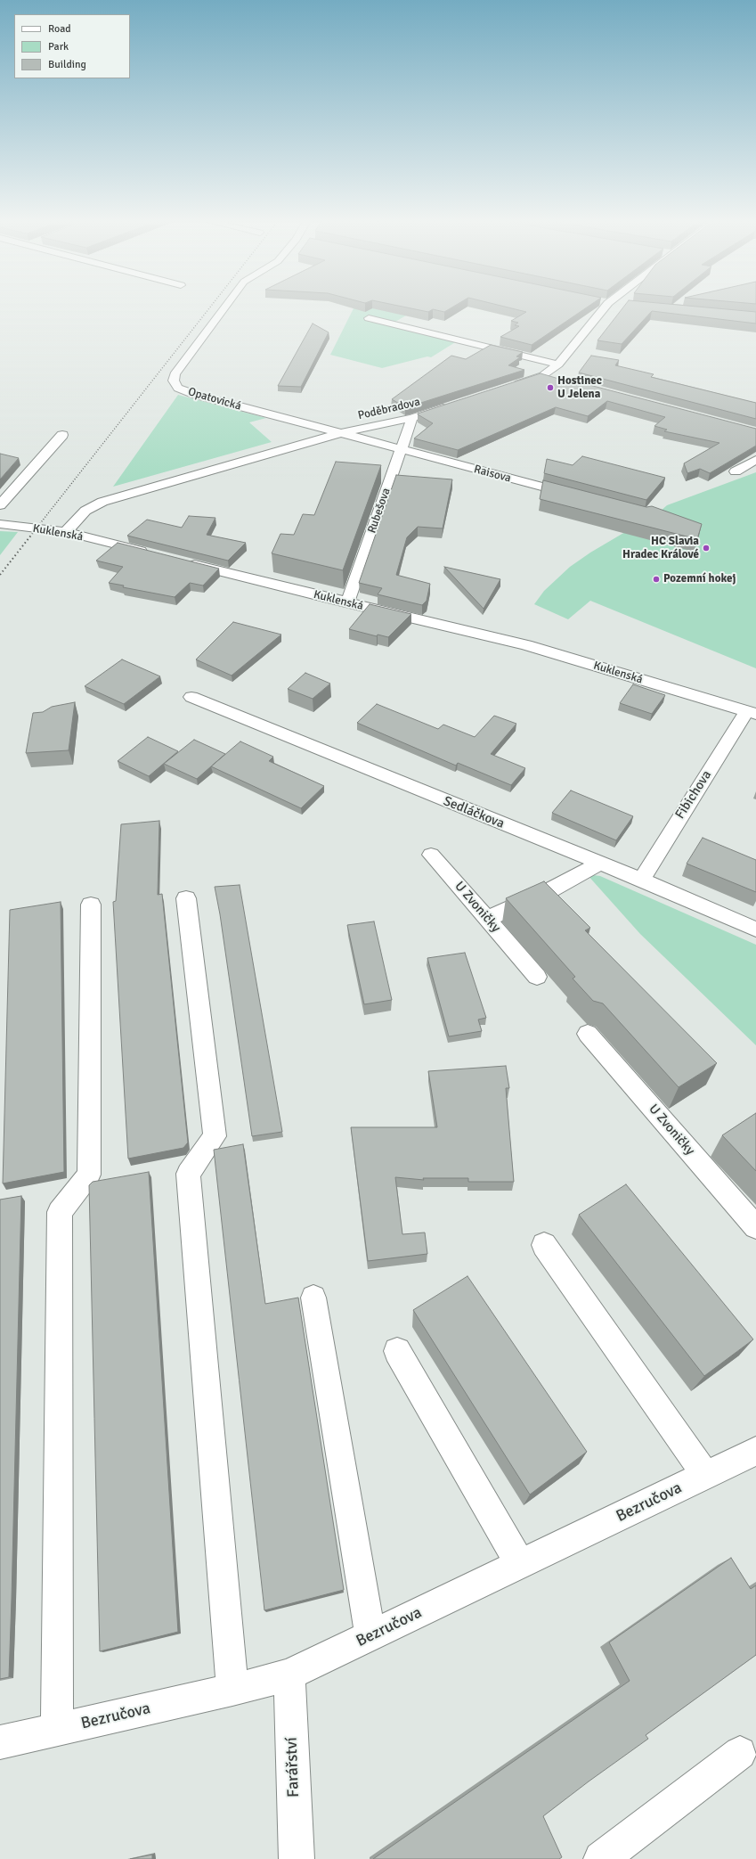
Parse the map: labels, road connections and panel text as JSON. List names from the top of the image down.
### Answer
{
  "streets": {
    "street": [
      "Opatovická",
      "Poděbradova",
      "Raisova",
      "Rubešova",
      "Kuklenská",
      "Fibichova",
      "Sedláčkova",
      "U Zvoničky",
      "Bezručova",
      "Farářství"
    ]
  },
  "crossings": [
    ["Opatovická", "Poděbradova"],
    ["Opatovická", "Raisova"],
    ["Poděbradova", "Raisova"],
    ["Poděbradova", "Rubešova"],
    ["Poděbradova", "Kuklenská"],
    ["Raisova", "Rubešova"],
    ["Rubešova", "Kuklenská"],
    ["Kuklenská", "Fibichova"],
    ["Fibichova", "Sedláčkova"],
    ["Bezručova", "Farářství"]
  ],
  "places": ["Hostinec U Jelena", "HC Slavia Hradec Králové", "Pozemní hokej"],
  "legend": ["Road", "Park", "Building"]
}
